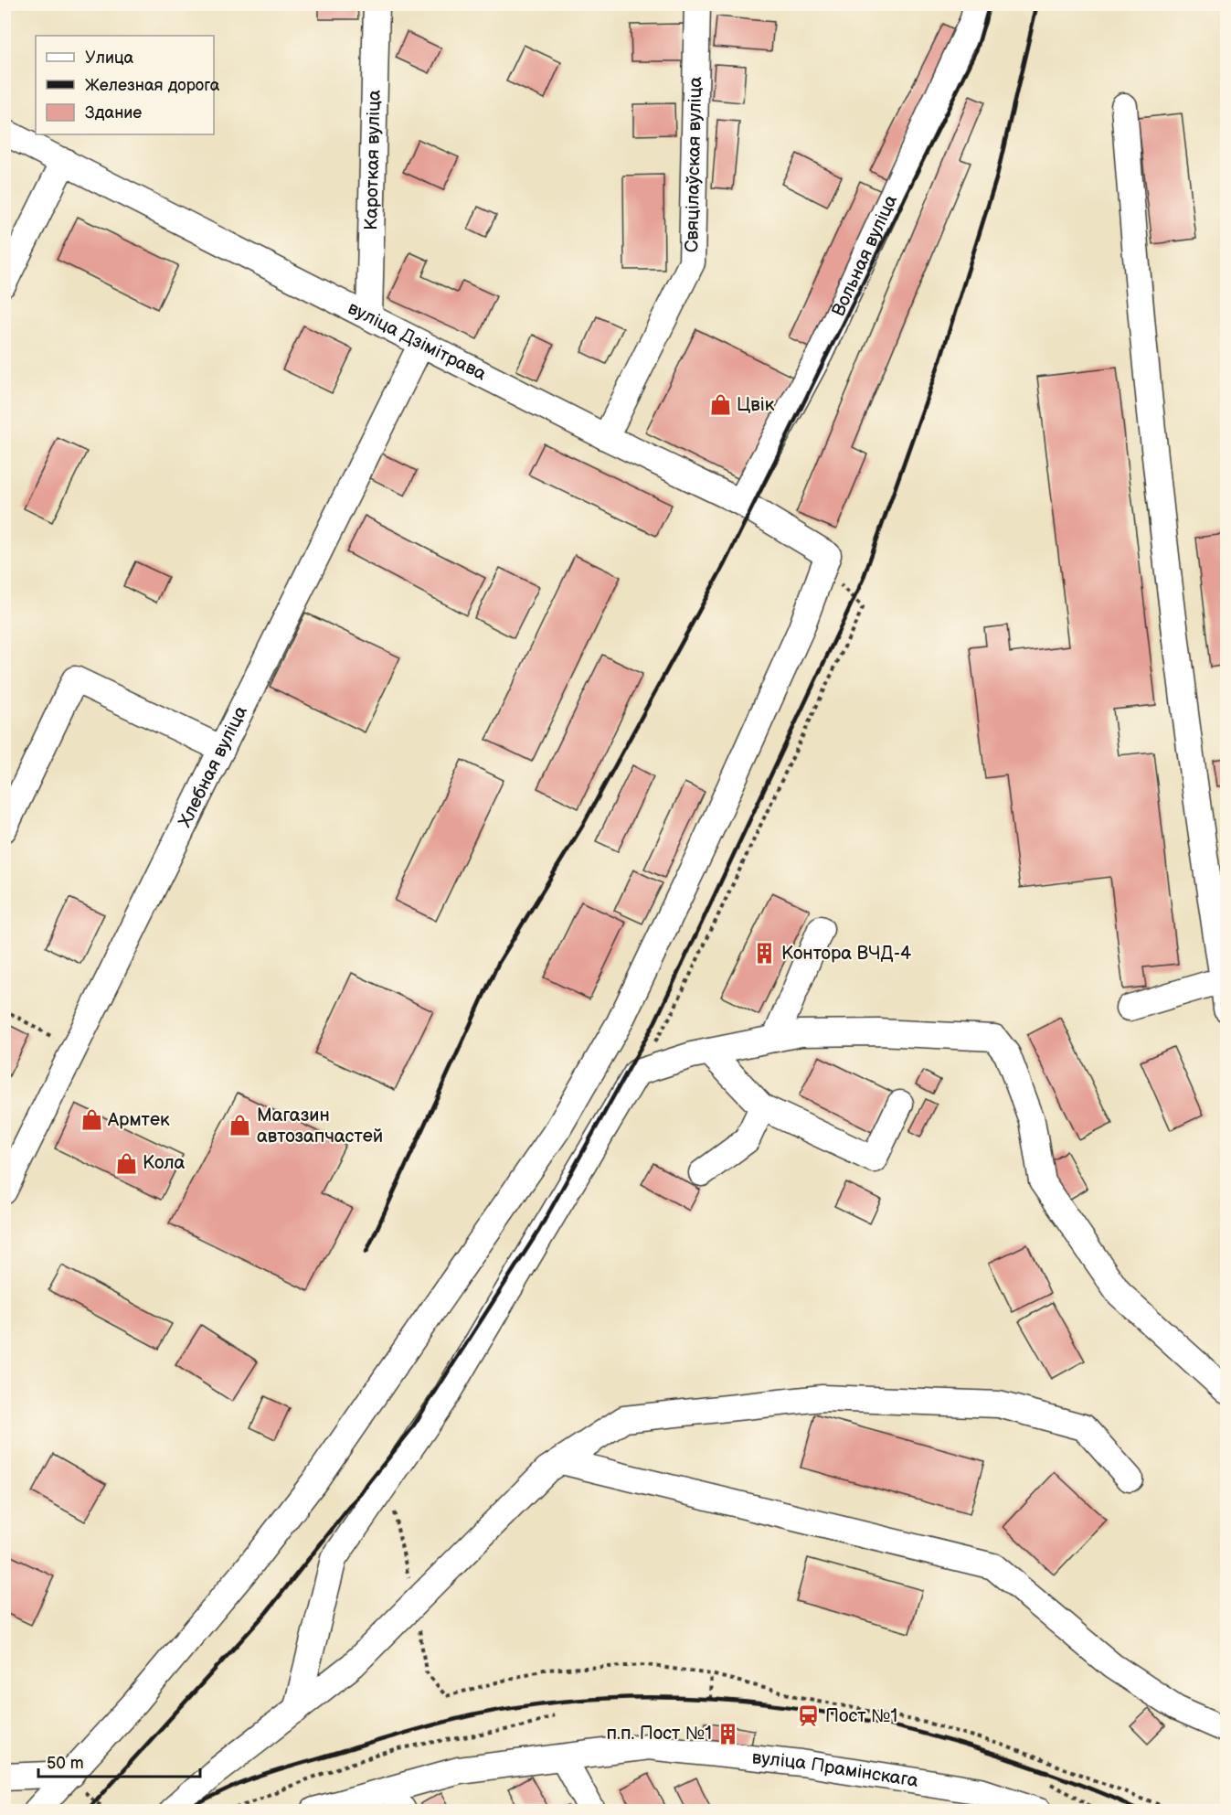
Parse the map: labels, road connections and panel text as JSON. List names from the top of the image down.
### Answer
{
  "streets": {
    "street": [
      "Кароткая вуліца",
      "Свяцілаўская вуліца",
      "Вольная вуліца",
      "вуліца Дзімітрава",
      "Хлебная вуліца",
      "вуліца Прамінскага"
    ]
  },
  "crossings": [
    ["Кароткая вуліца", "вуліца Дзімітрава"],
    ["Свяцілаўская вуліца", "вуліца Дзімітрава"],
    ["Вольная вуліца", "вуліца Дзімітрава"],
    ["вуліца Дзімітрава", "Хлебная вуліца"]
  ],
  "places": {
    "shop": [
      "Цвік",
      "Армтек",
      "Магазин автозапчастей",
      "Кола"
    ],
    "building": ["Контора ВЧД-4", "п.п. Пост №1"],
    "station": ["Пост №1"]
  },
  "legend": ["Улица", "Железная дорога", "Здание"],
  "scale_bar": "50 m"
}
